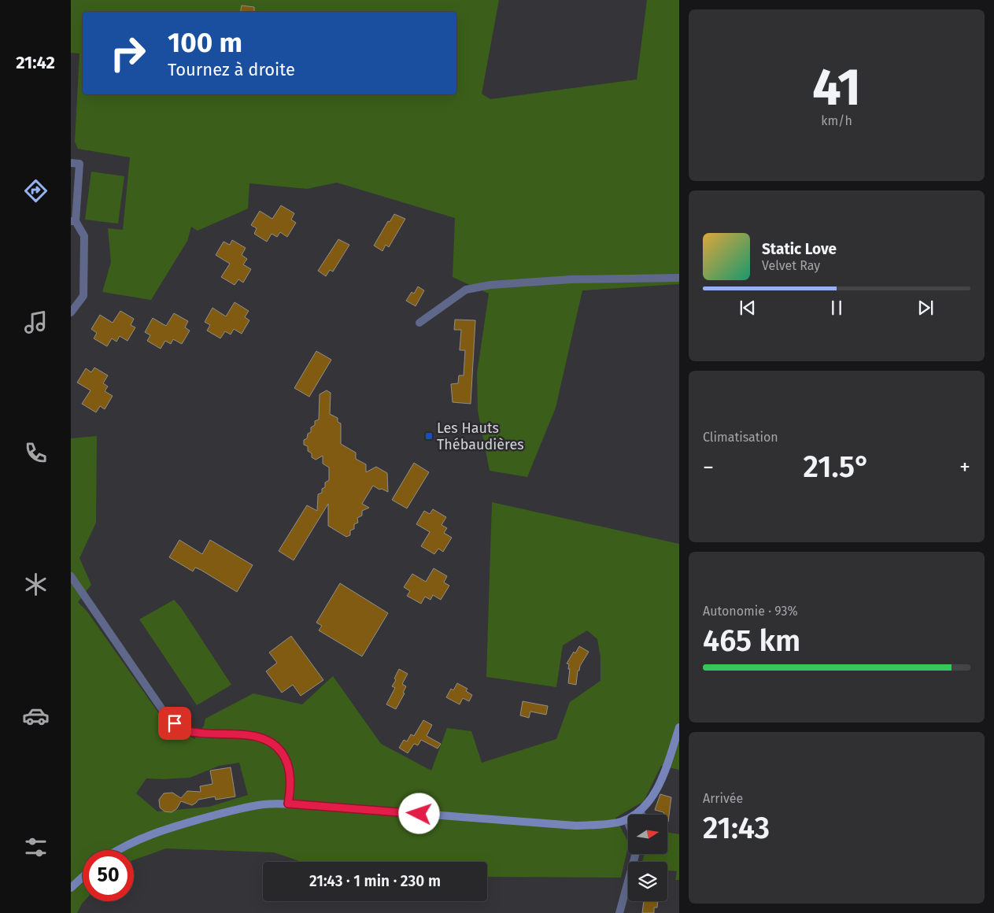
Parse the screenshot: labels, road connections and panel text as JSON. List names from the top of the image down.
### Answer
{
  "places": {
    "transit": ["Les Hauts Thébaudières"]
  },
  "north": "right",
  "page": {
    "tabs": "21:42",
    "tile": [
      ["41", "km/h"],
      "Climatisation",
      ["Autonomie · 93%", "465 km"],
      ["Arrivée", "21:43"]
    ],
    "turn": ["100 m", "Tournez à droite"],
    "song": ["Static Love", "Velvet Ray"],
    "heat": ["−", "21.5°", "+"],
    "limit": "50",
    "trip": "21:43 · 1 min · 230 m"
  }
}
